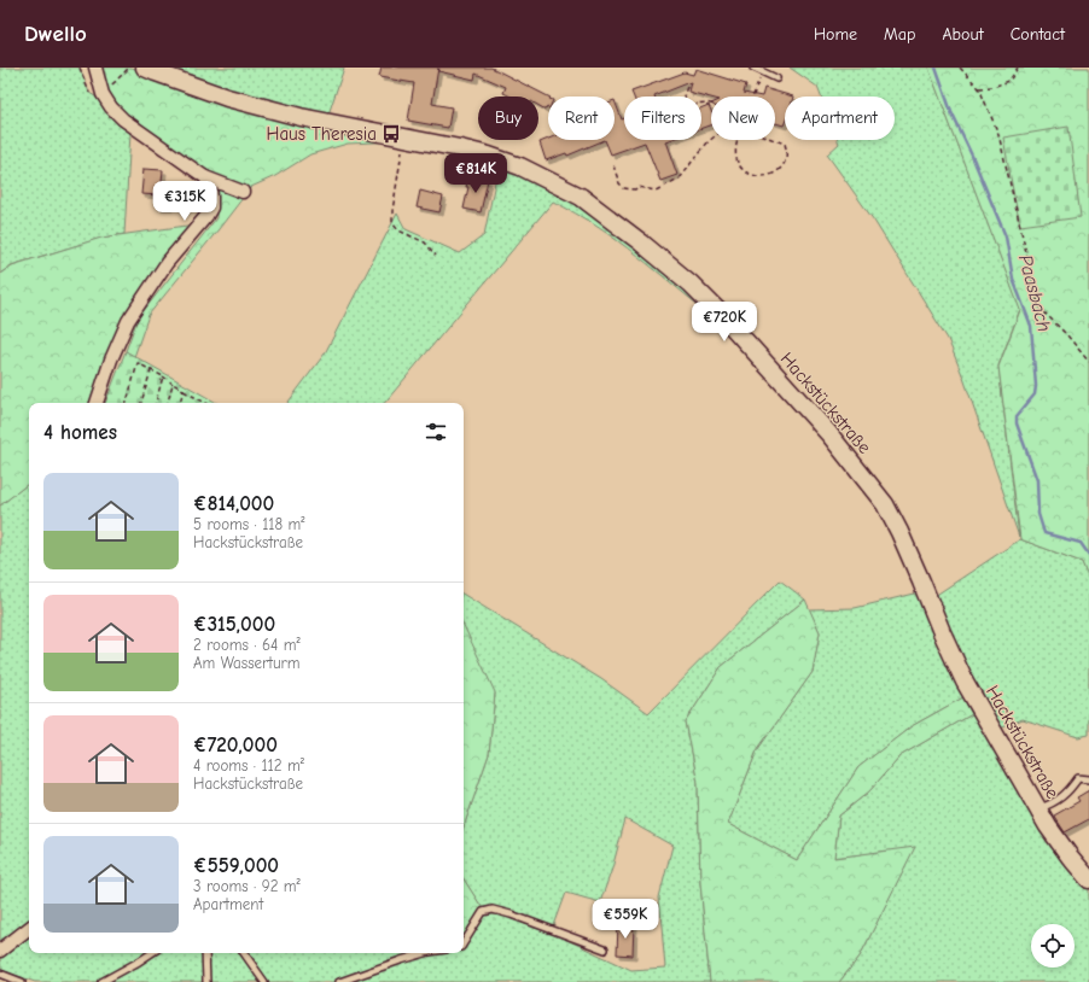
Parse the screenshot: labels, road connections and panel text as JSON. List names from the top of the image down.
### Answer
{
  "streets": {
    "street": ["Hackstückstraße"]
  },
  "water": ["Paasbach"],
  "places": {
    "bus stop": ["Haus Theresia"]
  },
  "page": {
    "header": "Dwello",
    "nav": [
      "Home",
      "Map",
      "About",
      "Contact"
    ],
    "chip": [
      "Buy",
      "Rent",
      "Filters",
      "New",
      "Apartment"
    ],
    "price": [
      "€814K",
      "€315K",
      "€720K",
      "€559K"
    ],
    "heading": "4 homes",
    "list": [
      {
        "name": "€814,000",
        "note": "5 rooms · 118 m² · Hackstückstraße"
      },
      {
        "name": "€315,000",
        "note": "2 rooms · 64 m² · Am Wasserturm"
      },
      {
        "name": "€720,000",
        "note": "4 rooms · 112 m² · Hackstückstraße"
      },
      {
        "name": "€559,000",
        "note": "3 rooms · 92 m² · Apartment"
      }
    ]
  }
}
